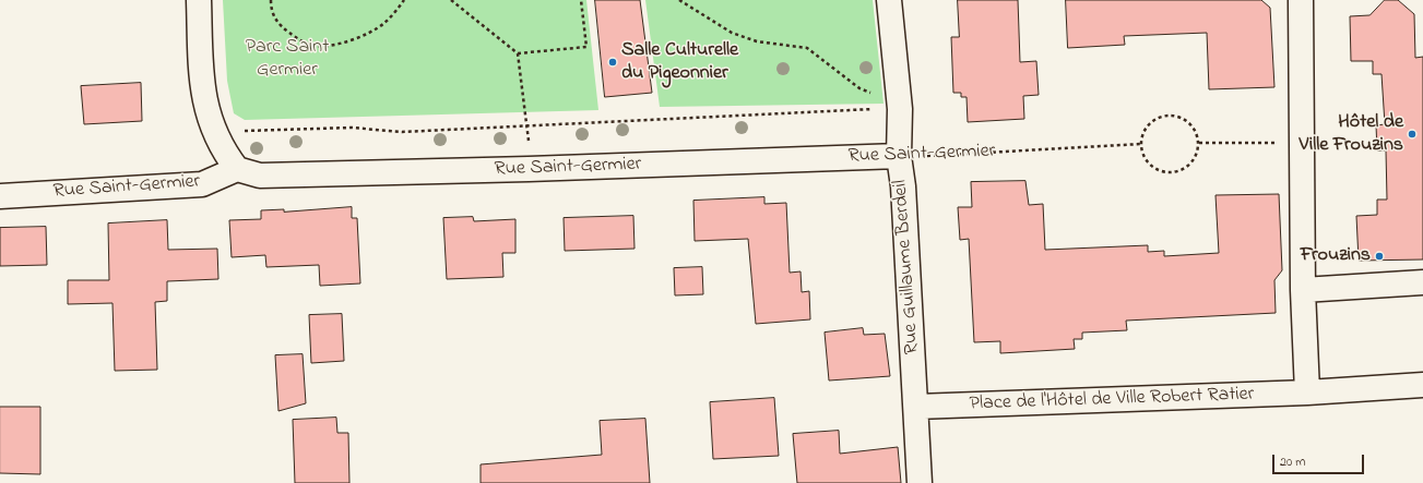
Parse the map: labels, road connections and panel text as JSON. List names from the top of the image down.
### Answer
{
  "streets": {
    "street": ["Rue Saint-Germier", "Rue Guillaume Berdeil", "Place de l'Hôtel de Ville Robert Ratier"]
  },
  "crossings": [
    ["Rue Saint-Germier", "Rue Guillaume Berdeil"],
    ["Rue Guillaume Berdeil", "Place de l'Hôtel de Ville Robert Ratier"]
  ],
  "parks": ["Parc Saint Germier"],
  "places": ["Salle Culturelle du Pigeonnier", "Hôtel de Ville Frouzins", "Frouzins"],
  "scale_bar": "20 m"
}
